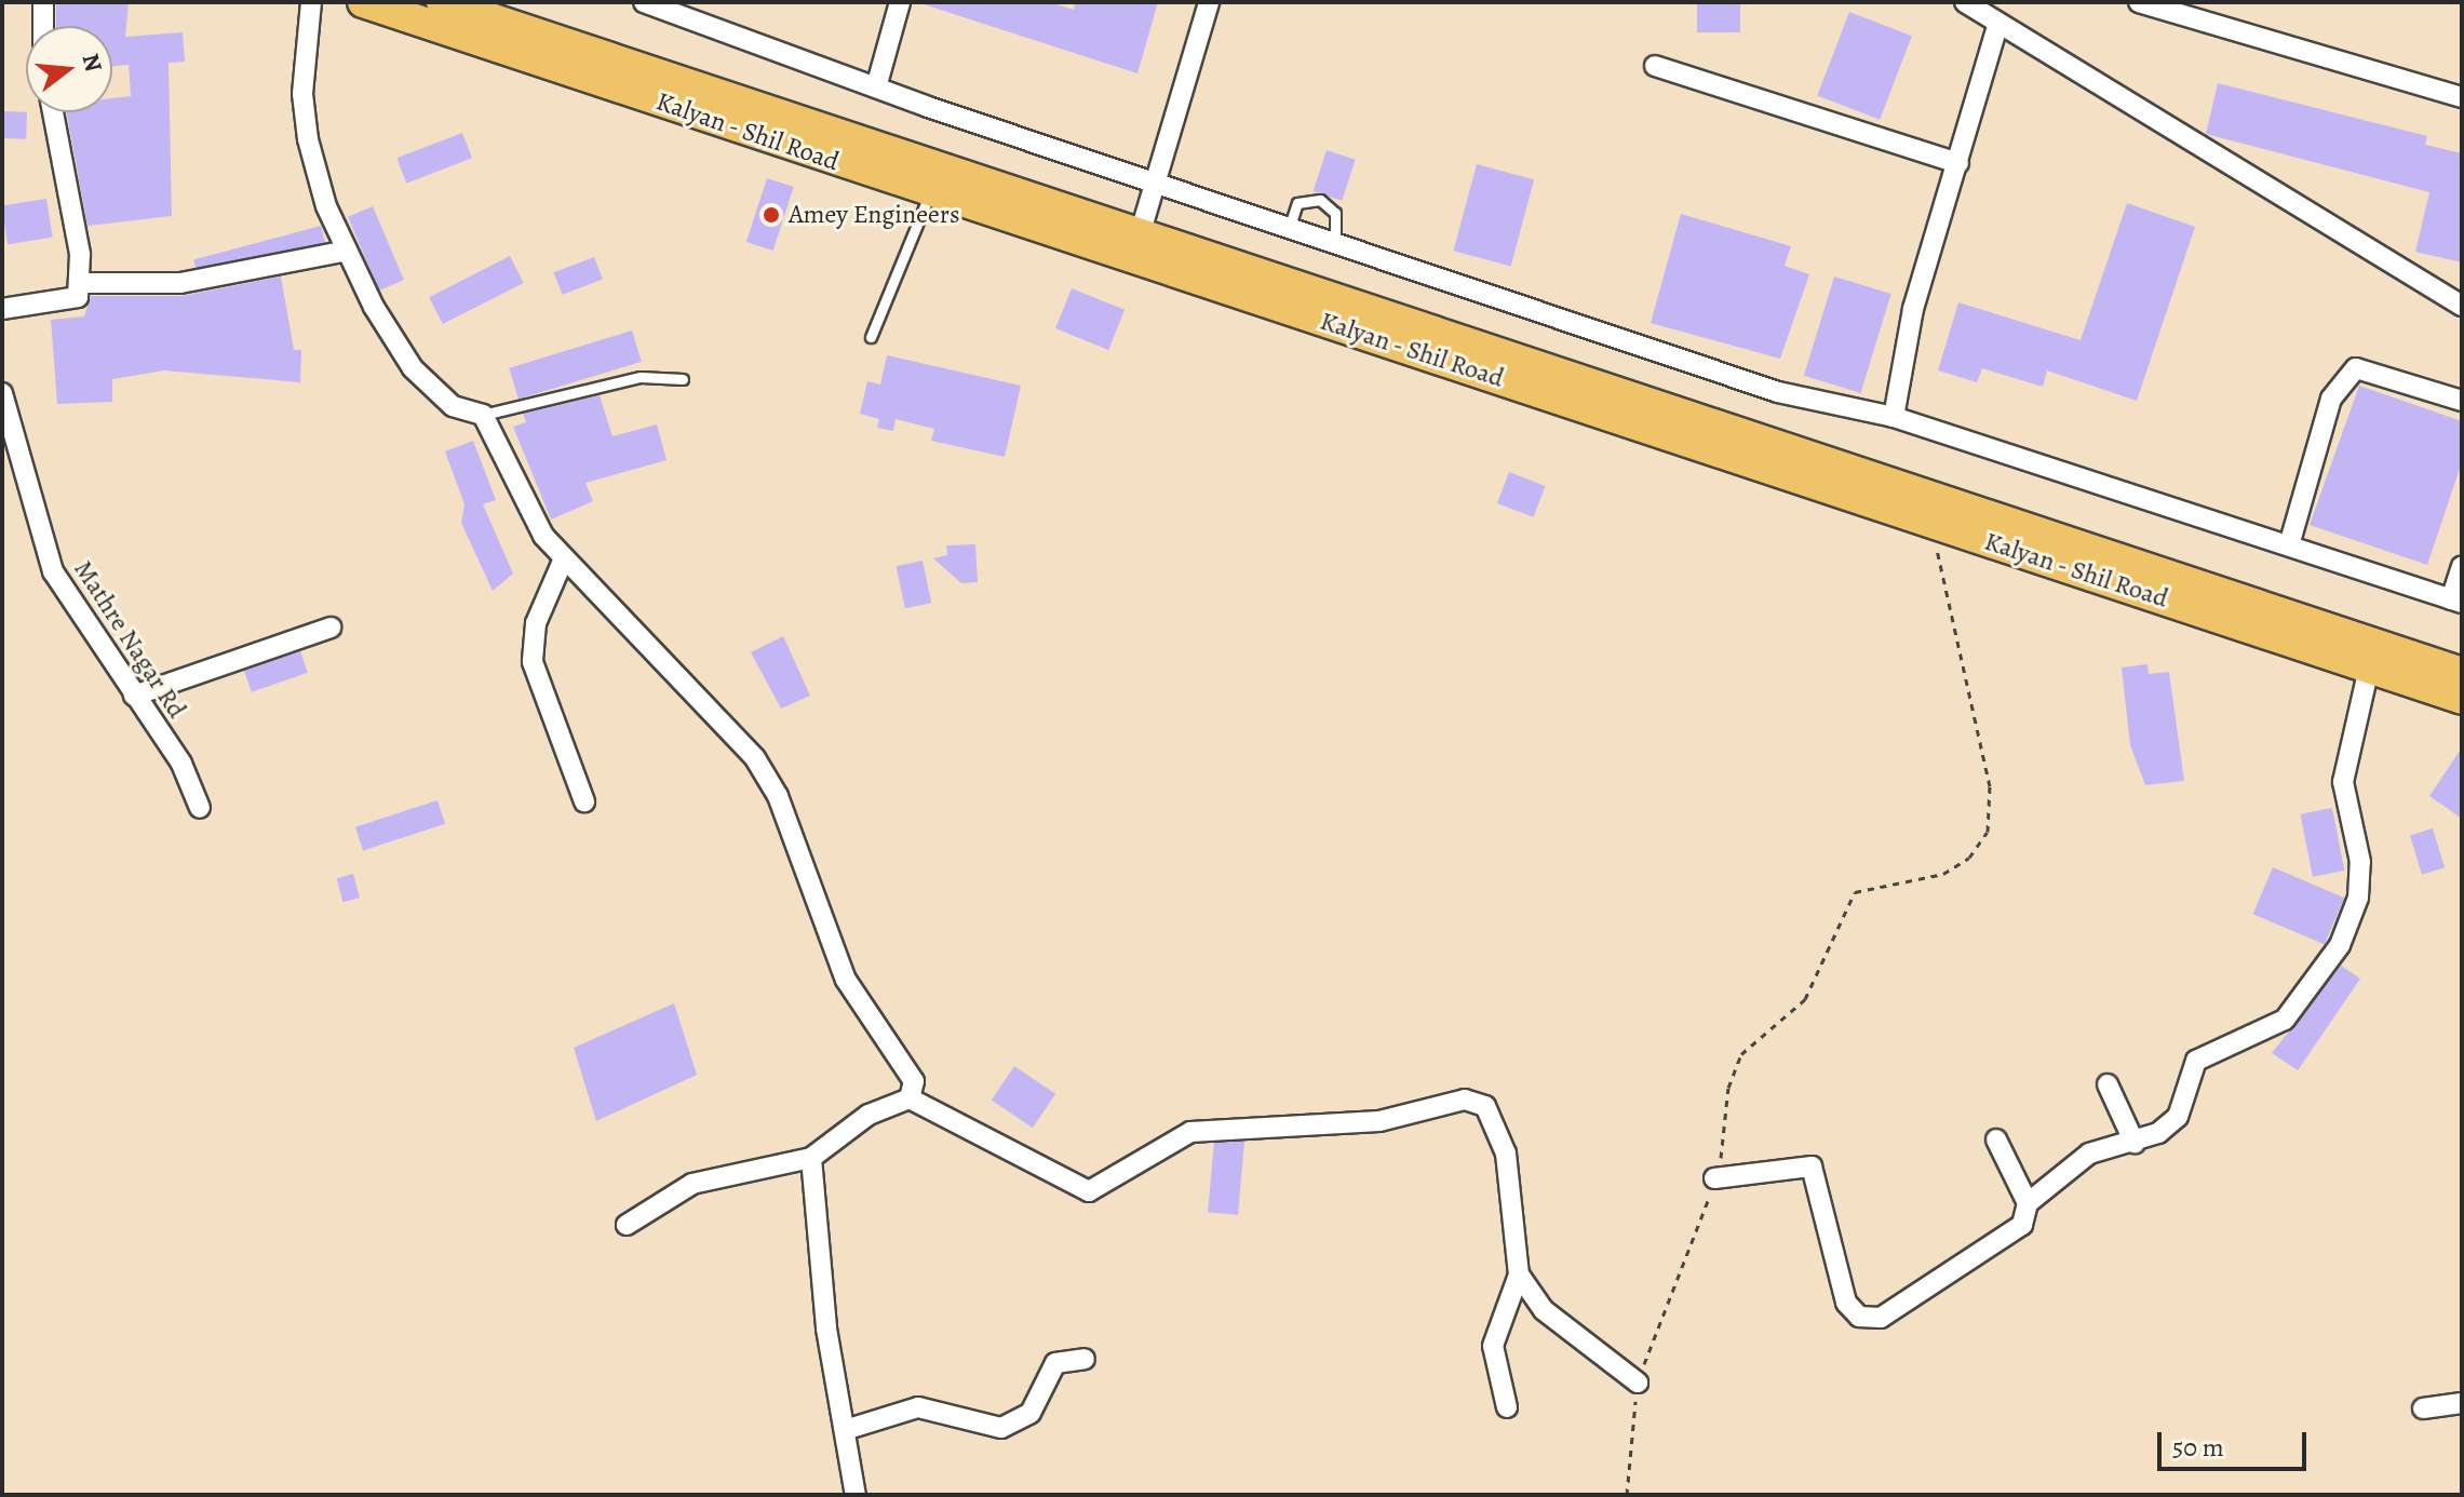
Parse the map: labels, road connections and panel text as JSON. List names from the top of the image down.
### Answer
{
  "streets": {
    "main road": ["Kalyan - Shil Road"],
    "street": ["Mathre Nagar Rd"]
  },
  "places": ["Amey Engineers"],
  "scale_bar": "50 m",
  "north": "right"
}
